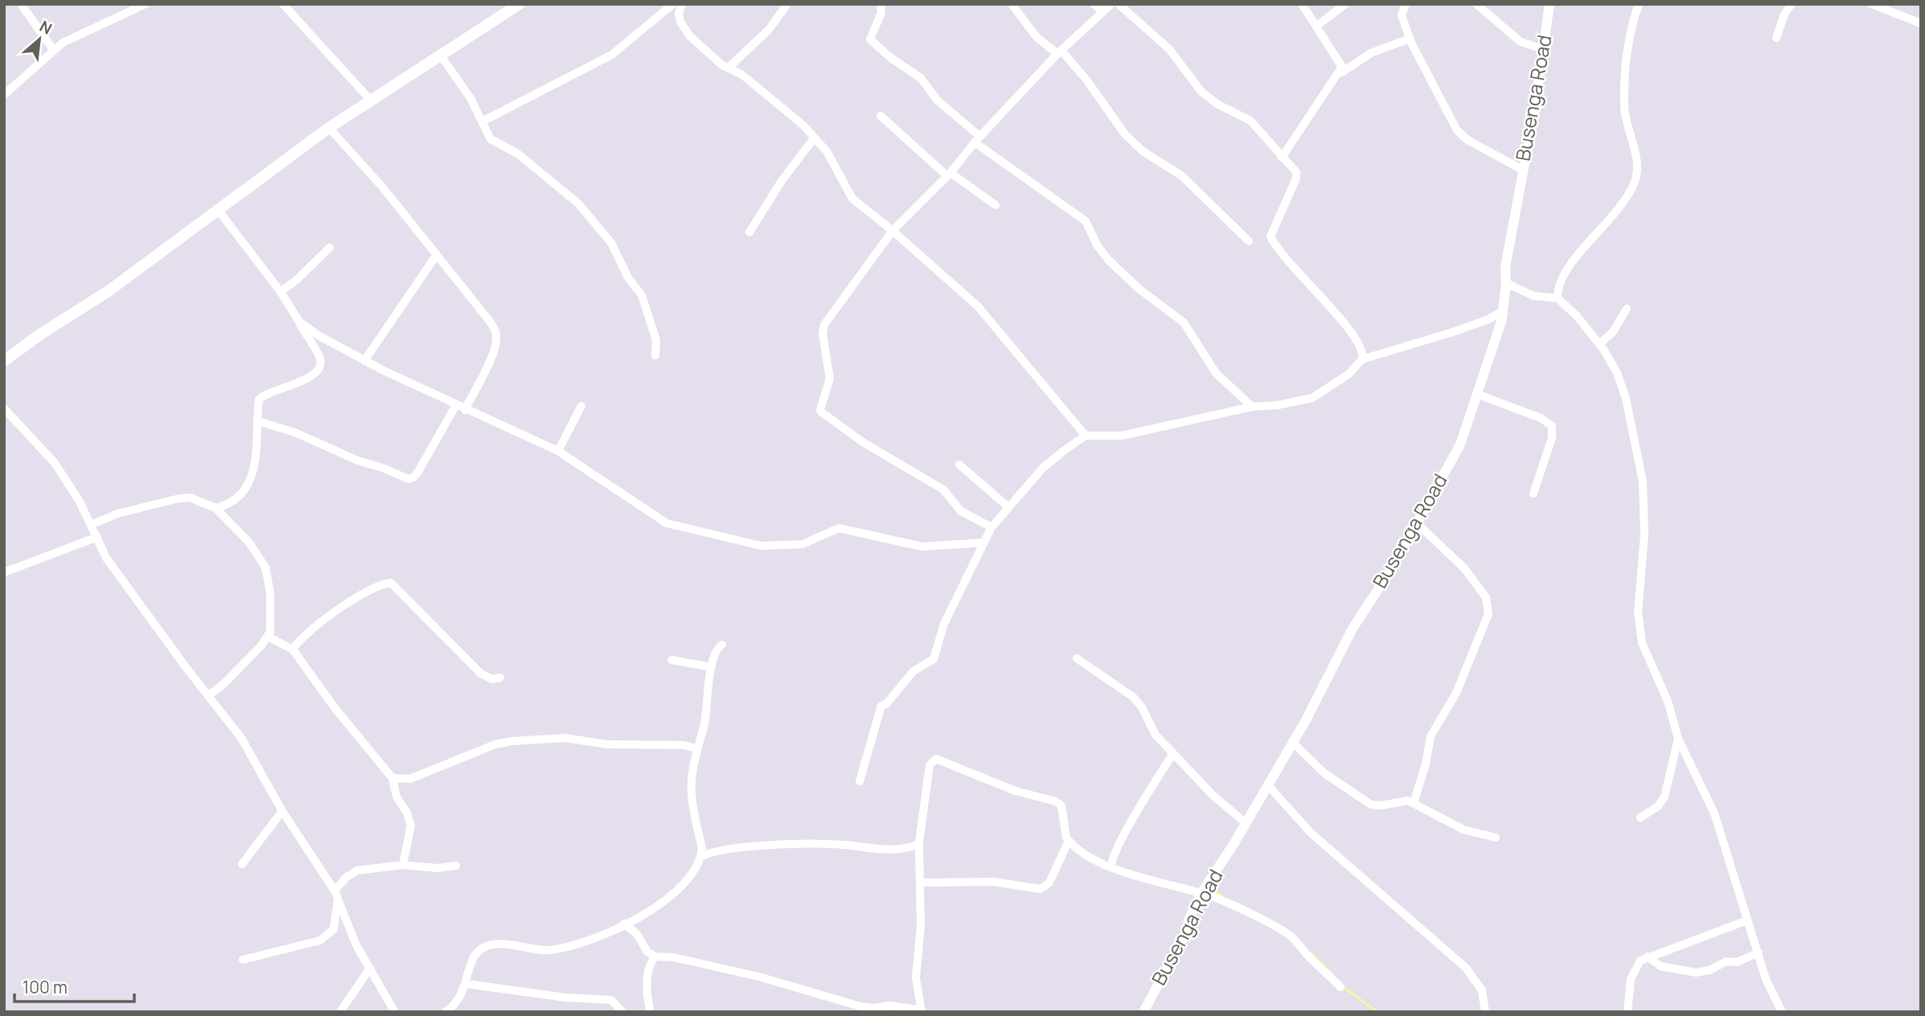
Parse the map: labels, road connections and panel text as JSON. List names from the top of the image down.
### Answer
{
  "streets": {
    "street": ["Busenga Road"]
  },
  "scale_bar": "100 m",
  "north": "top right"
}
